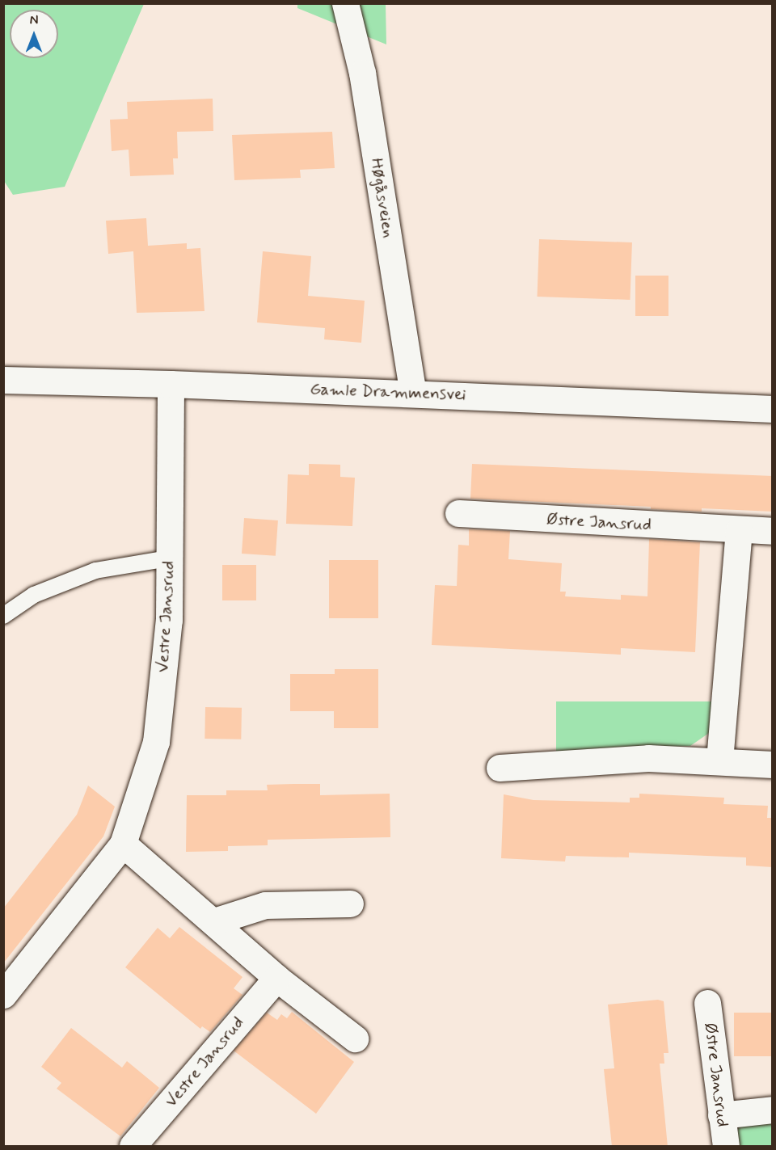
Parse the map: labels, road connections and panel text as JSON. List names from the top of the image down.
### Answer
{
  "streets": {
    "street": [
      "Høgåsveien",
      "Gamle Drammensvei",
      "Østre Jansrud",
      "Vestre Jansrud"
    ]
  },
  "crossings": [
    ["Høgåsveien", "Gamle Drammensvei"],
    ["Gamle Drammensvei", "Vestre Jansrud"]
  ],
  "north": "top"
}
